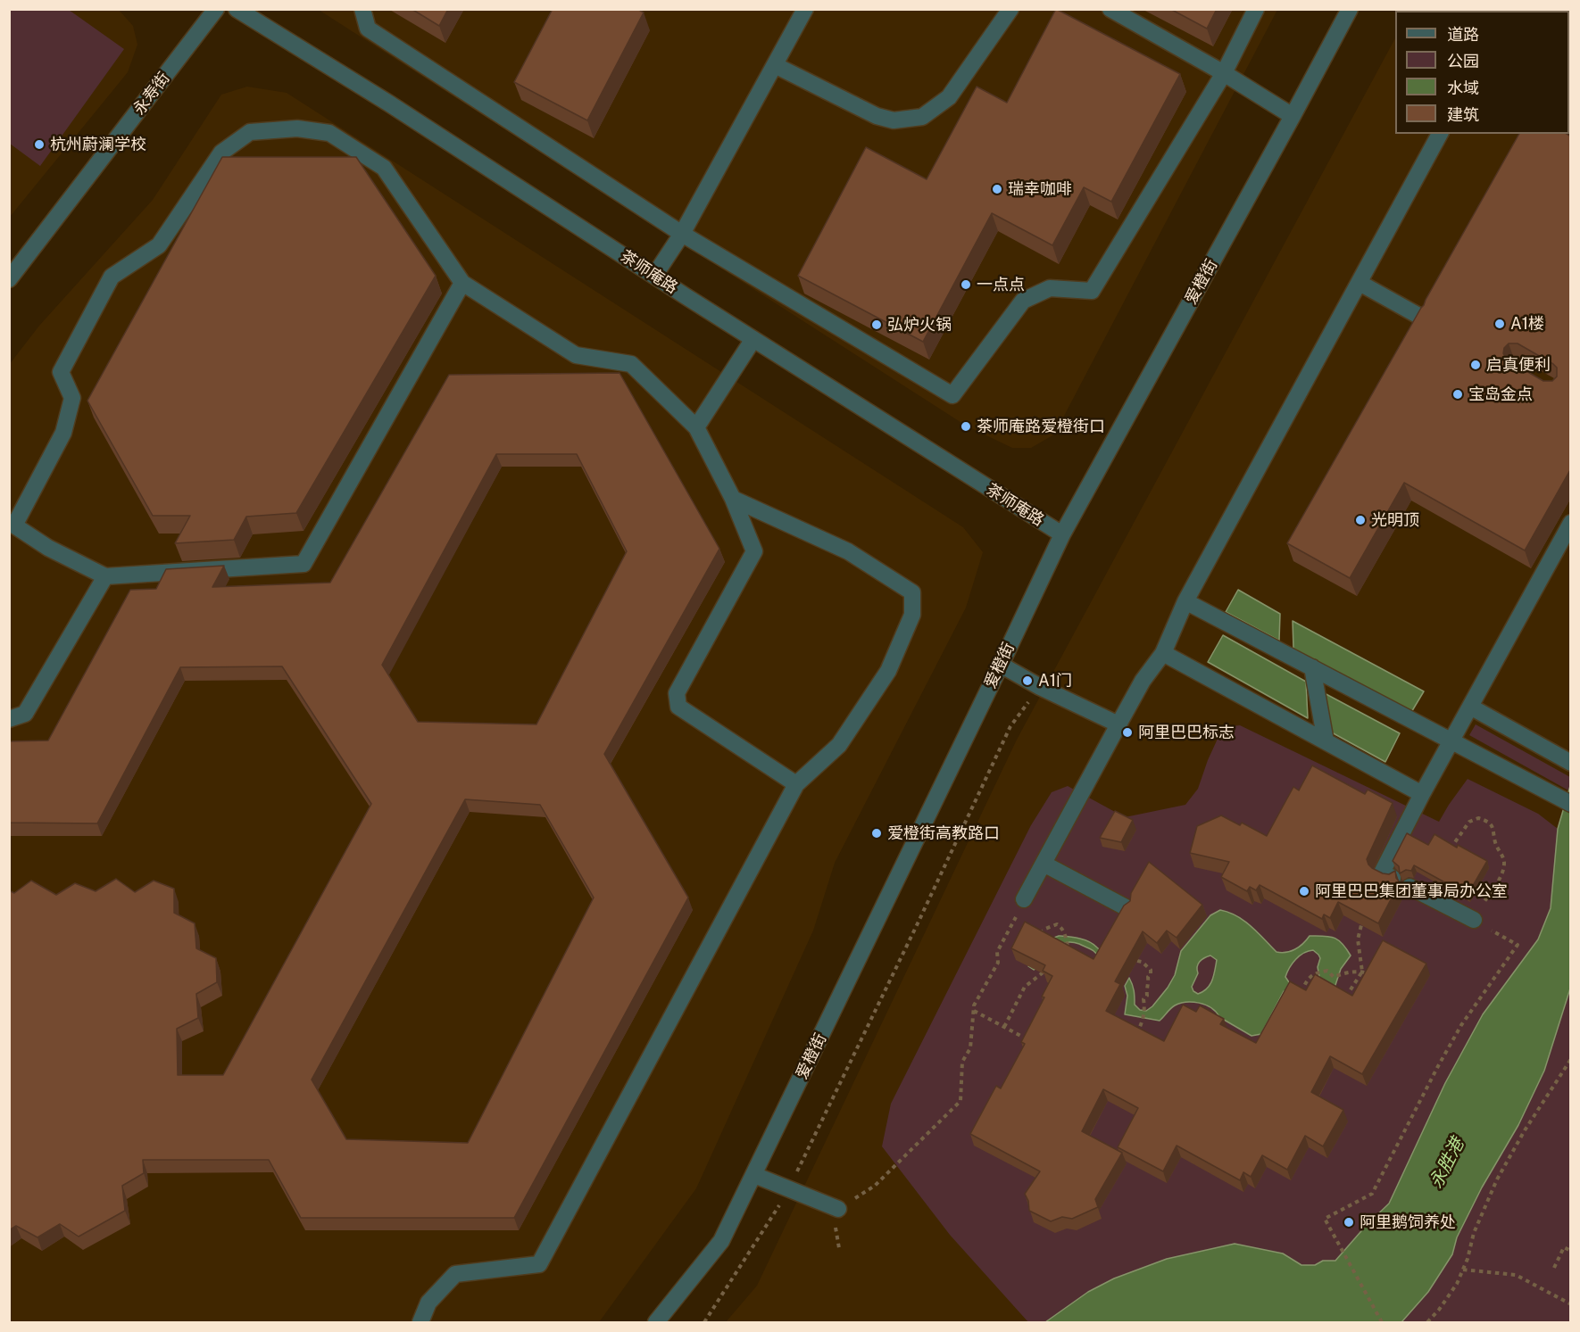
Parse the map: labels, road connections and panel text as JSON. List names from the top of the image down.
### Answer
{
  "streets": {
    "street": ["永寿街", "茶师庵路", "爱橙街"]
  },
  "crossings": [
    ["茶师庵路", "爱橙街"]
  ],
  "water": ["永胜港"],
  "places": [
    "杭州蔚澜学校",
    "瑞幸咖啡",
    "一点点",
    "A1楼",
    "弘炉火锅",
    "启真便利",
    "宝岛金点",
    "茶师庵路爱橙街口",
    "光明顶",
    "A1门",
    "阿里巴巴标志",
    "爱橙街高教路口",
    "阿里巴巴集团董事局办公室",
    "阿里鹅饲养处"
  ],
  "legend": [
    "道路",
    "公园",
    "水域",
    "建筑"
  ]
}
